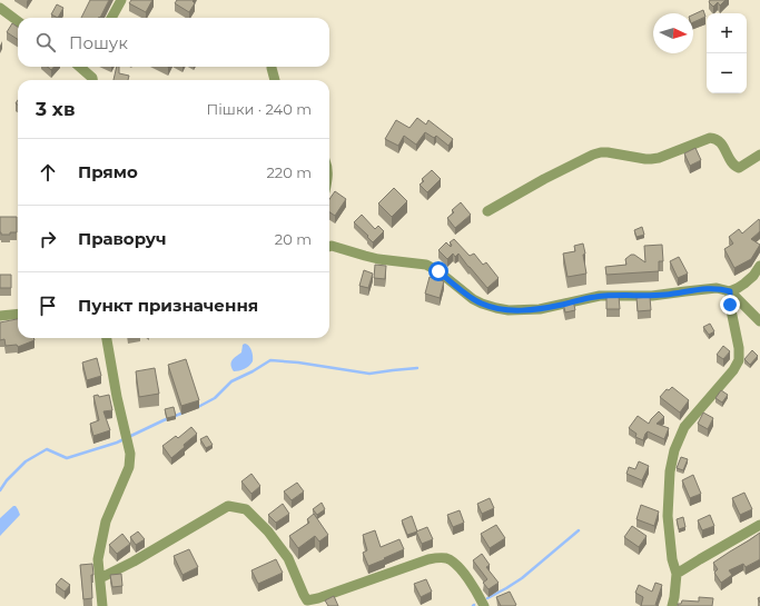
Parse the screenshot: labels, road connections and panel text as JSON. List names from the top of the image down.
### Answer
{
  "north": "right",
  "page": {
    "map_buttons": ["+", "−"],
    "search": "Пошук",
    "heading": ["3 хв", "Пішки · 240 m"],
    "list": [
      ["Прямо", "220 m"],
      ["Праворуч", "20 m"],
      "Пункт призначення"
    ]
  }
}
